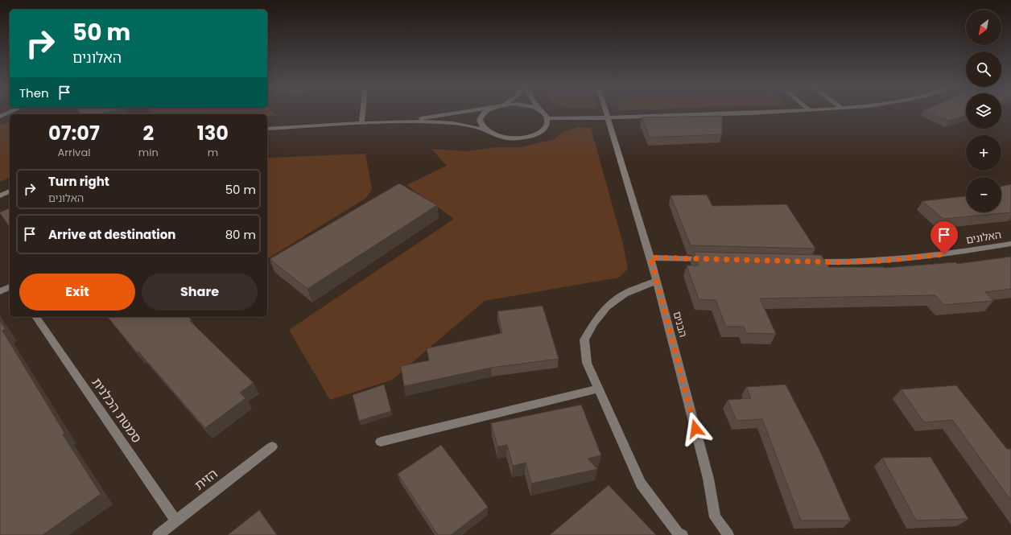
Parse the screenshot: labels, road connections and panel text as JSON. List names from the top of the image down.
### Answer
{
  "streets": {
    "street": [
      "האלונים",
      "הבנים",
      "סמטת הכלנית",
      "הזית"
    ]
  },
  "crossings": [
    ["סמטת הכלנית", "הזית"]
  ],
  "north": "bottom left",
  "page": {
    "map_buttons": ["+", "−"],
    "turn": ["50 m", "האלונים"],
    "then": "Then",
    "eta": [
      "07:07",
      "Arrival",
      "2",
      "min",
      "130",
      "m"
    ],
    "list": [
      {
        "name": "Turn right",
        "note": "האלונים",
        "value": "50 m"
      },
      {
        "name": "Arrive at destination",
        "value": "80 m"
      }
    ],
    "buttons": ["Exit", "Share"]
  }
}
